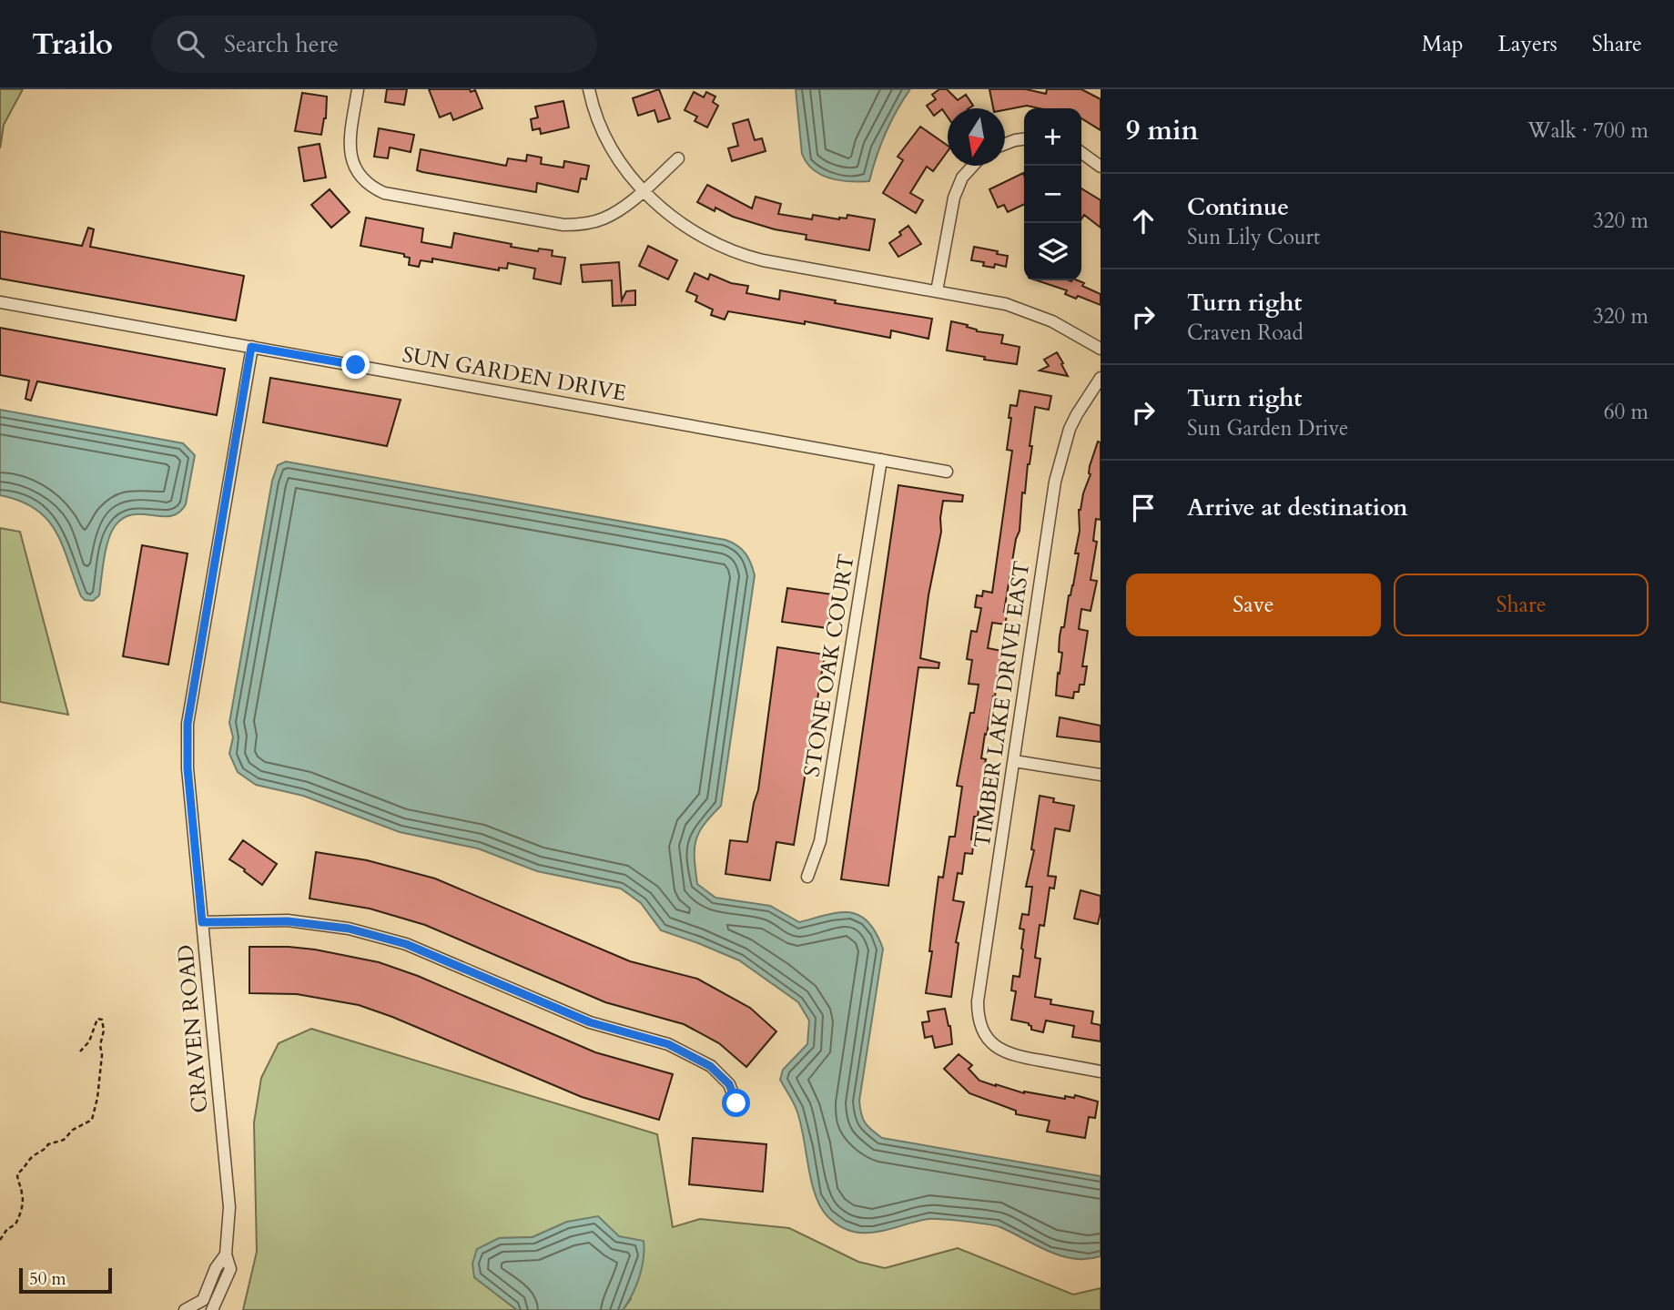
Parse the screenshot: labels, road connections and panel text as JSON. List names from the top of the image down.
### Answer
{
  "streets": {
    "street": [
      "SUN GARDEN DRIVE",
      "STONE OAK COURT",
      "TIMBER LAKE DRIVE EAST",
      "CRAVEN ROAD"
    ]
  },
  "crossings": [
    ["SUN GARDEN DRIVE", "STONE OAK COURT"],
    ["SUN GARDEN DRIVE", "CRAVEN ROAD"]
  ],
  "scale_bar": "50 m",
  "north": "bottom",
  "page": {
    "header": "Trailo",
    "search": "Search here",
    "nav": ["Map", "Layers", "Share"],
    "heading": ["9 min", "Walk · 700 m"],
    "map_buttons": ["+", "−"],
    "list": [
      ["Continue", "Sun Lily Court", "320 m"],
      ["Turn right", "Craven Road", "320 m"],
      ["Turn right", "Sun Garden Drive", "60 m"],
      "Arrive at destination"
    ],
    "buttons": ["Save", "Share"],
    "scale": "50 m"
  }
}
